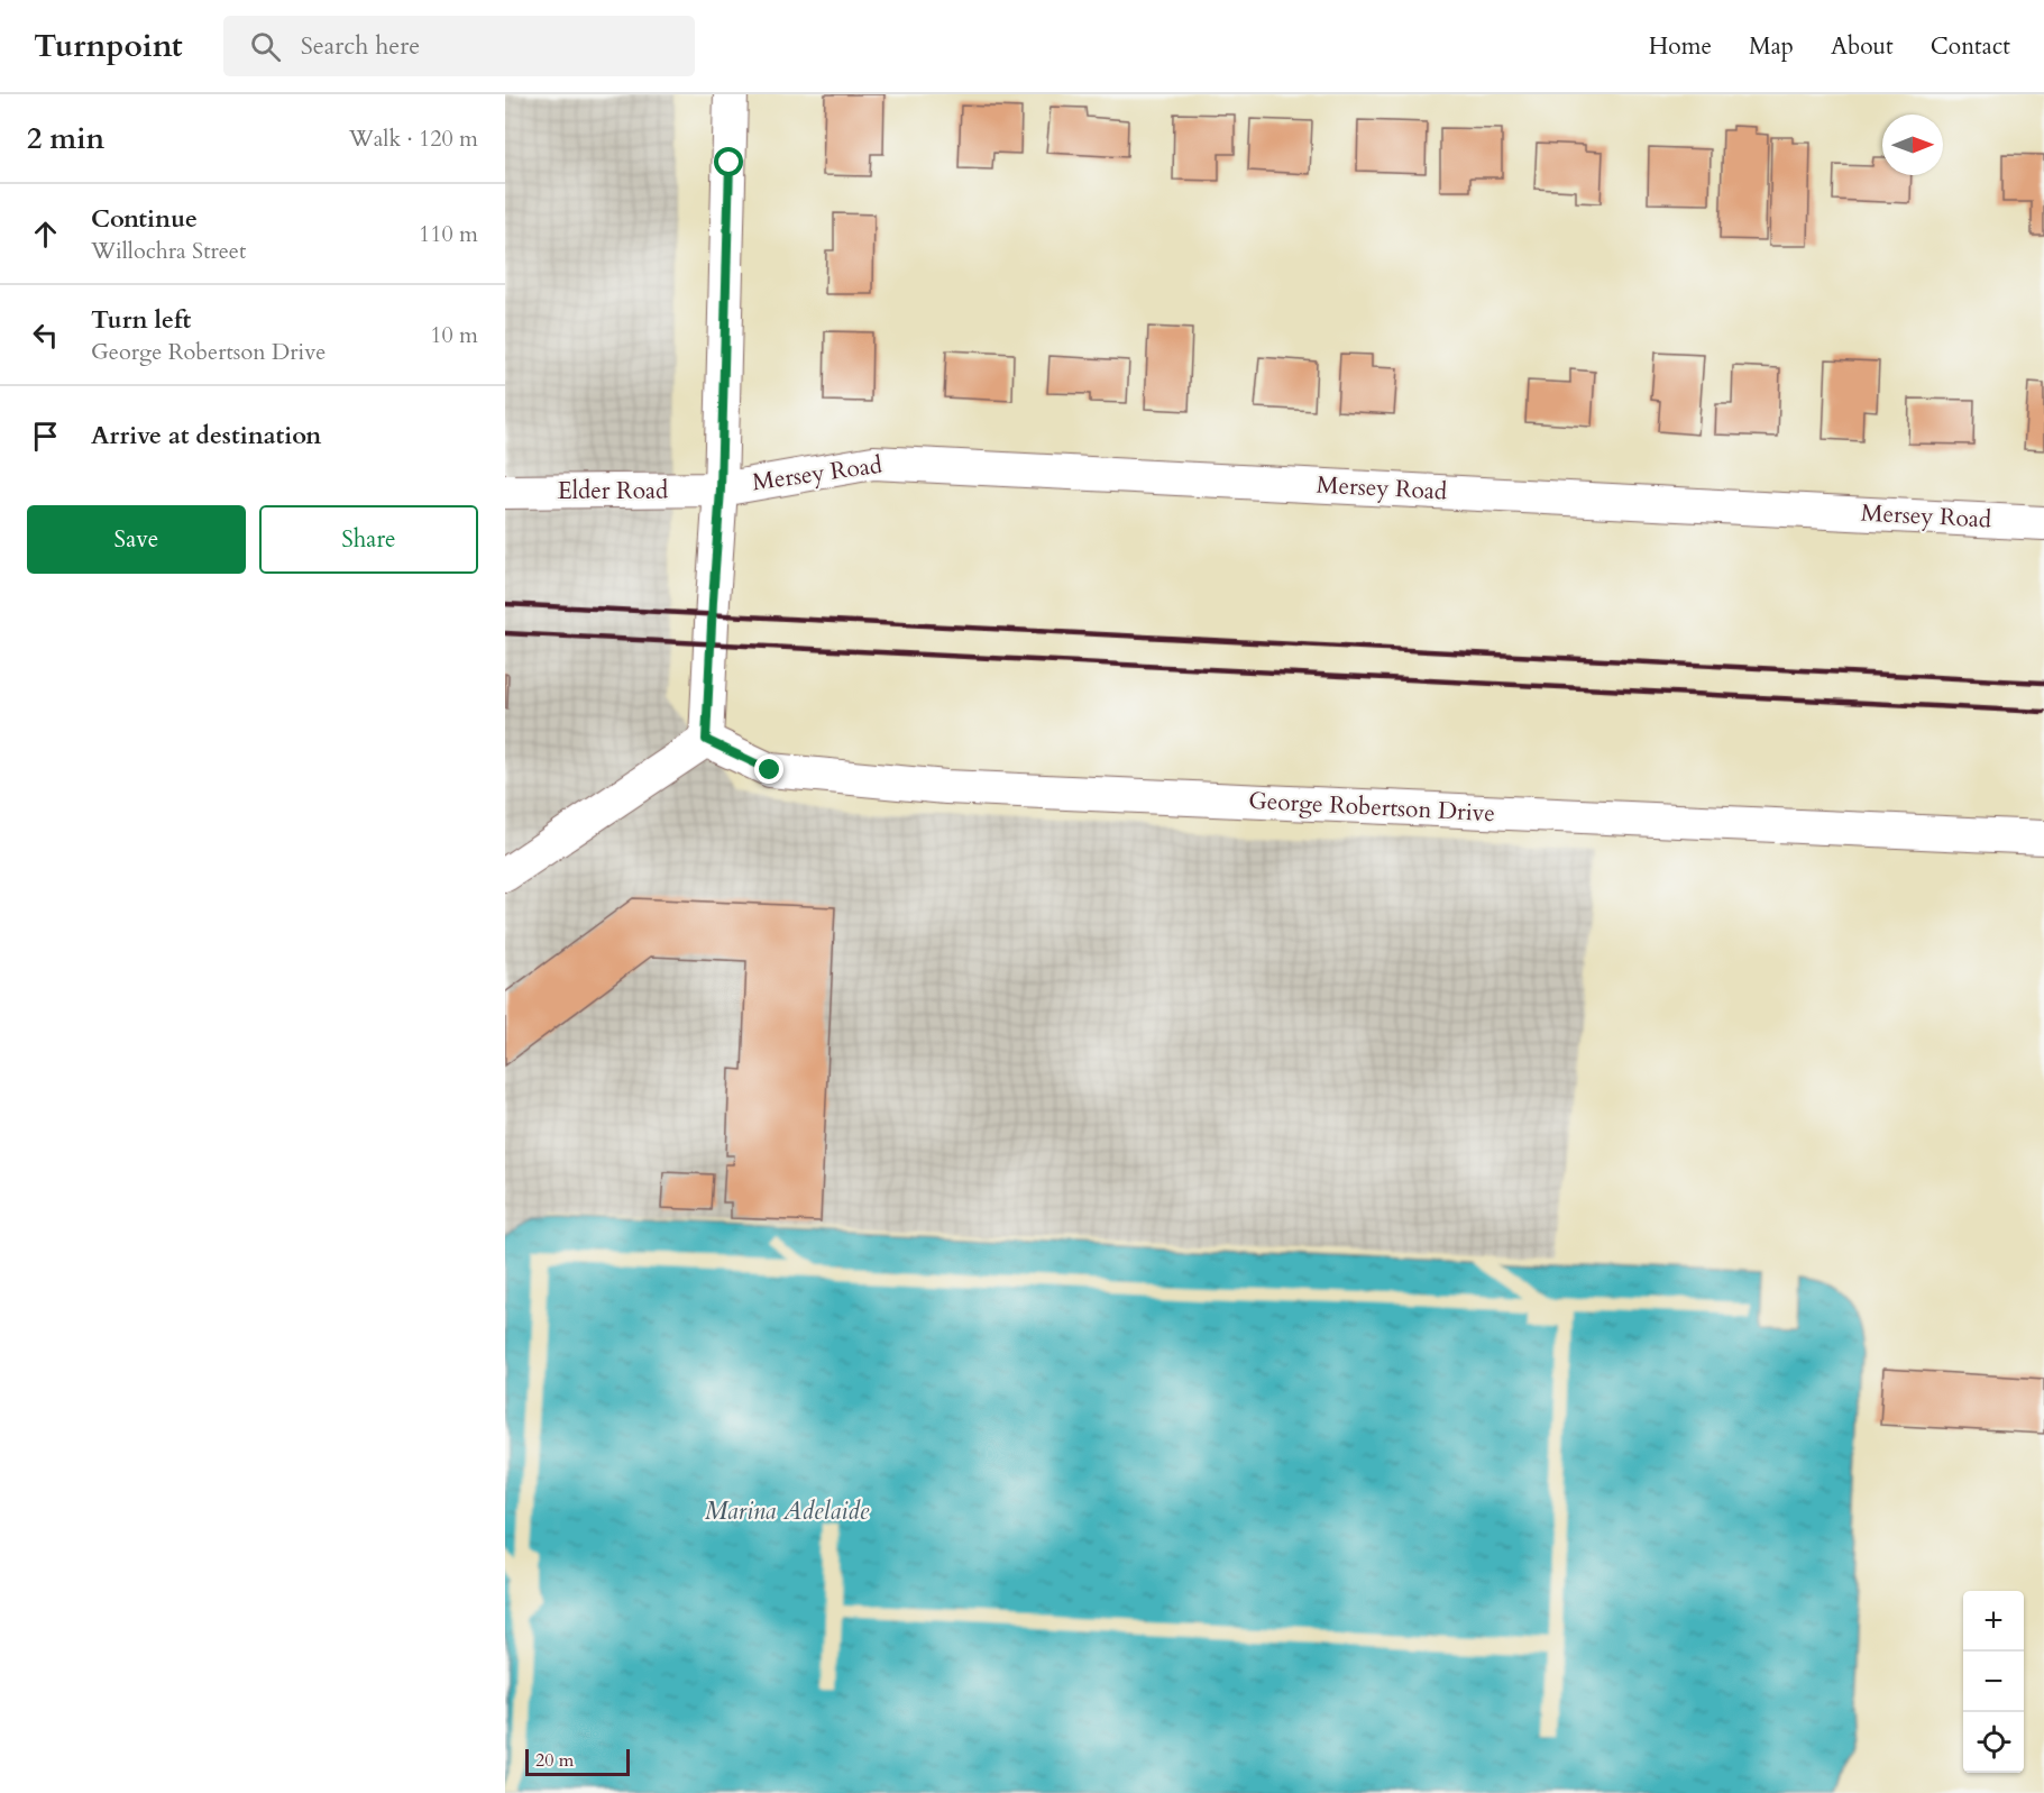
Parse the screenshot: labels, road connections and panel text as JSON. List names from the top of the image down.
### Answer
{
  "streets": {
    "street": ["Mersey Road", "Elder Road", "George Robertson Drive"]
  },
  "crossings": [
    ["Mersey Road", "Elder Road"]
  ],
  "water": ["Marina Adelaide"],
  "scale_bar": "20 m",
  "north": "right",
  "page": {
    "header": "Turnpoint",
    "search": "Search here",
    "nav": [
      "Home",
      "Map",
      "About",
      "Contact"
    ],
    "heading": ["2 min", "Walk · 120 m"],
    "list": [
      ["Continue", "Willochra Street", "110 m"],
      ["Turn left", "George Robertson Drive", "10 m"],
      "Arrive at destination"
    ],
    "buttons": ["Save", "Share"],
    "map_buttons": ["+", "−"],
    "scale": "20 m"
  }
}
